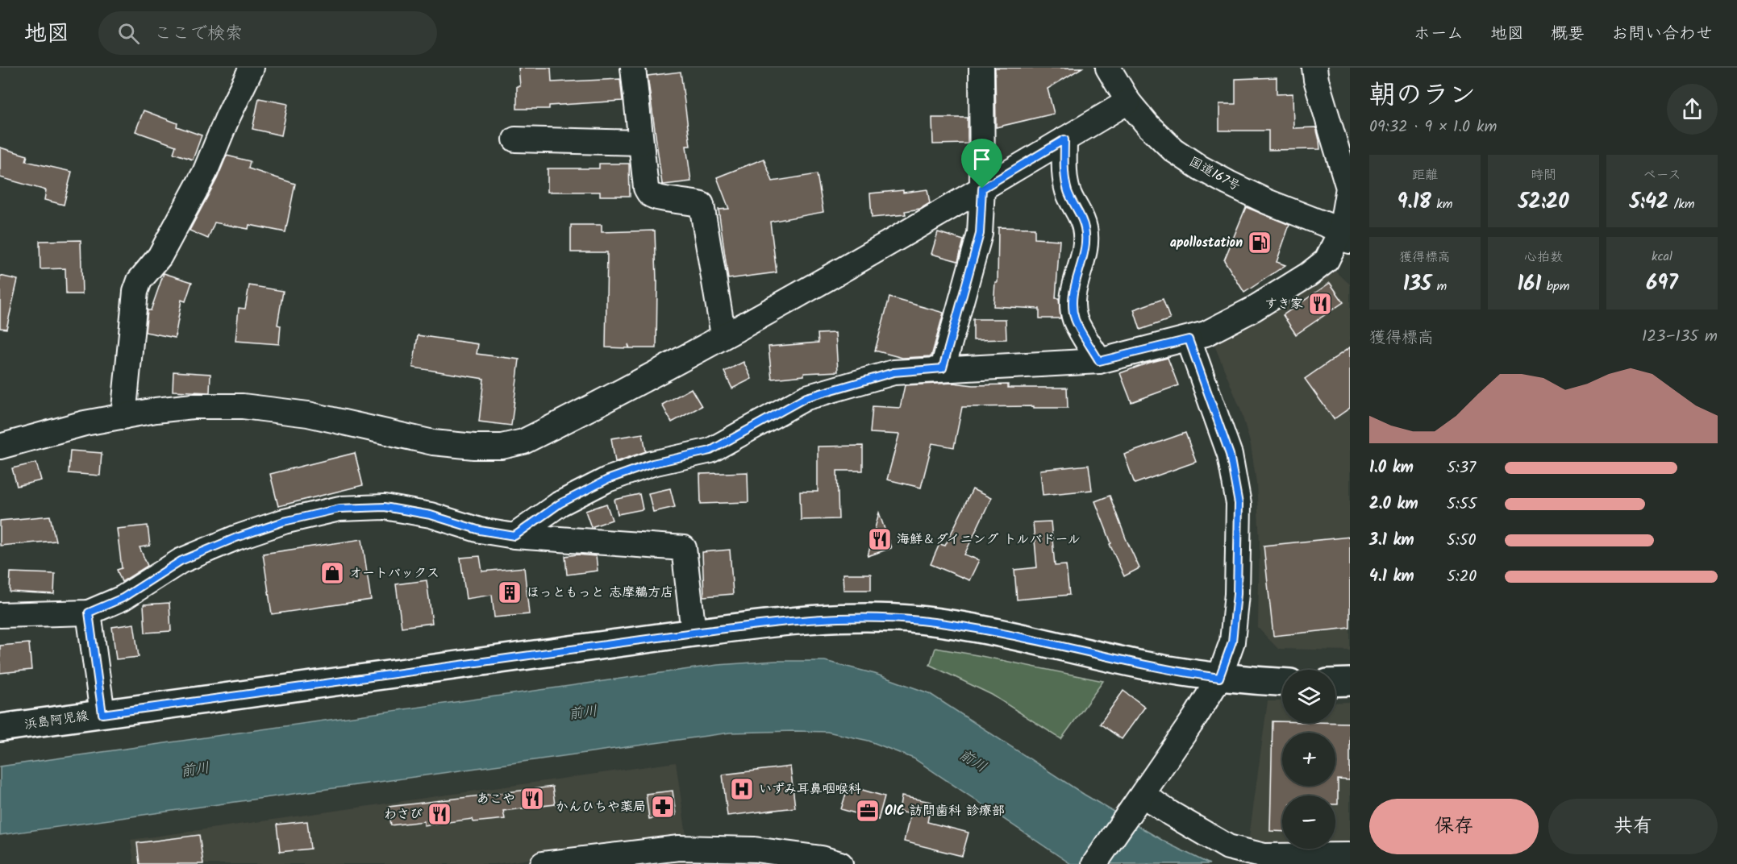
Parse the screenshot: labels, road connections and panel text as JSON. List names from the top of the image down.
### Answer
{
  "streets": {
    "main road": ["浜島阿児線"],
    "street": ["国道167号"]
  },
  "water": ["前川"],
  "places": {
    "fuel station": ["apollostation"],
    "restaurant": [
      "すき家",
      "海鮮＆ダイニング トルバドール",
      "あこや",
      "わさび"
    ],
    "shop": ["オートバックス"],
    "building": ["ほっともっと 志摩鵜方店"],
    "hospital": ["いずみ耳鼻咽喉科"],
    "pharmacy": ["かんひちや薬局"],
    "office": ["OIC 訪問歯科 診療部"]
  },
  "page": {
    "header": "地図",
    "search": "ここで検索",
    "nav": [
      "ホーム",
      "地図",
      "概要",
      "お問い合わせ"
    ],
    "heading": ["朝のラン", "09:32 · 9 × 1.0 km"],
    "stats": [
      ["距離", "9.18 km"],
      ["時間", "52:20"],
      ["ペース", "5:42 /km"],
      ["獲得標高", "135 m"],
      ["心拍数", "161 bpm"],
      ["kcal", "697"]
    ],
    "chart": ["獲得標高", "123–135 m"],
    "list": [
      {
        "name": "1.0 km",
        "note": "5:37"
      },
      {
        "name": "2.0 km",
        "note": "5:55"
      },
      {
        "name": "3.1 km",
        "note": "5:50"
      },
      {
        "name": "4.1 km",
        "note": "5:20"
      }
    ],
    "map_buttons": ["+", "−"],
    "buttons": ["保存", "共有"]
  }
}
